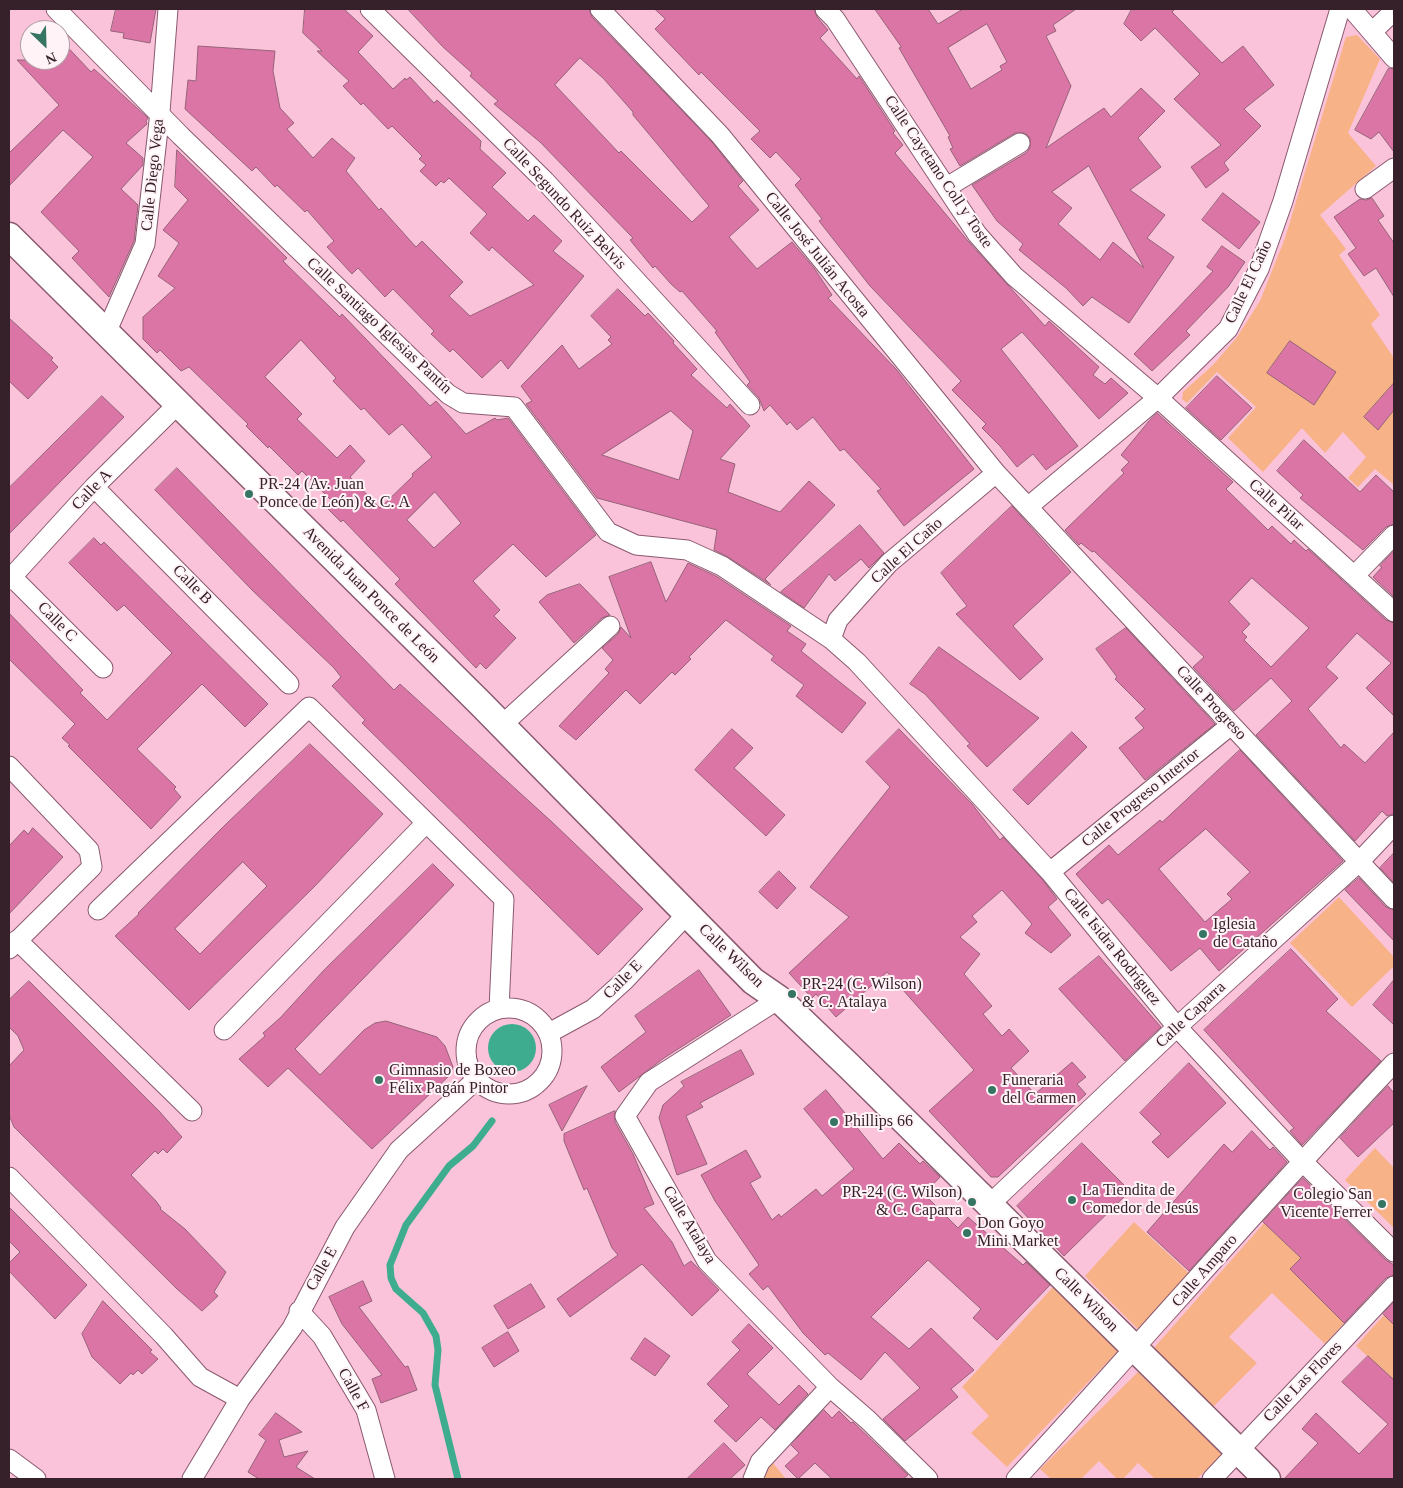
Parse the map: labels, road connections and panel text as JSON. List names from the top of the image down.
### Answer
{
  "streets": {
    "main road": ["Avenida Juan Ponce de León", "Calle Wilson"],
    "street": [
      "Calle Cayetano Coll y Toste",
      "Calle Diego Vega",
      "Calle Segundo Ruiz Belvis",
      "Calle José Julián Acosta",
      "Calle El Caño",
      "Calle Santiago Iglesias Pantín",
      "Calle A",
      "Calle Pilar",
      "Calle B",
      "Calle C",
      "Calle Progreso",
      "Calle Progreso Interior",
      "Calle Isidra Rodríguez",
      "Calle E",
      "Calle Caparra",
      "Calle Atalaya",
      "Calle Amparo",
      "Calle Las Flores",
      "Calle F"
    ]
  },
  "crossings": [
    ["Calle Cayetano Coll y Toste", "Calle El Caño"],
    ["Calle Cayetano Coll y Toste", "Calle Pilar"],
    ["Calle Diego Vega", "Calle Santiago Iglesias Pantín"],
    ["Calle Diego Vega", "Avenida Juan Ponce de León"],
    ["Calle José Julián Acosta", "Calle El Caño"],
    ["Calle José Julián Acosta", "Calle Progreso"],
    ["Calle El Caño", "Calle Santiago Iglesias Pantín"],
    ["Calle El Caño", "Calle Pilar"],
    ["Calle El Caño", "Calle Progreso"],
    ["Calle El Caño", "Calle Isidra Rodríguez"],
    ["Calle Santiago Iglesias Pantín", "Calle Isidra Rodríguez"],
    ["Calle A", "Calle B"],
    ["Calle A", "Avenida Juan Ponce de León"],
    ["Calle A", "Calle C"],
    ["Avenida Juan Ponce de León", "Calle Wilson"],
    ["Avenida Juan Ponce de León", "Calle E"],
    ["Calle Progreso", "Calle Progreso Interior"],
    ["Calle Progreso", "Calle Caparra"],
    ["Calle Progreso Interior", "Calle Isidra Rodríguez"],
    ["Calle Isidra Rodríguez", "Calle Caparra"],
    ["Calle Isidra Rodríguez", "Calle Amparo"],
    ["Calle Wilson", "Calle E"],
    ["Calle Wilson", "Calle Caparra"],
    ["Calle Wilson", "Calle Atalaya"],
    ["Calle Wilson", "Calle Amparo"],
    ["Calle Wilson", "Calle Las Flores"],
    ["Calle E", "Calle F"]
  ],
  "places": [
    "PR-24 (Av. Juan Ponce de León) & C. A",
    "Iglesia de Cataño",
    "PR-24 (C. Wilson) & C. Atalaya",
    "Gimnasio de Boxeo Félix Pagán Pintor",
    "Funeraria del Carmen",
    "Phillips 66",
    "La Tiendita de Comedor de Jesús",
    "PR-24 (C. Wilson) & C. Caparra",
    "Colegio San Vicente Ferrer",
    "Don Goyo Mini Market"
  ],
  "north": "bottom right"
}
